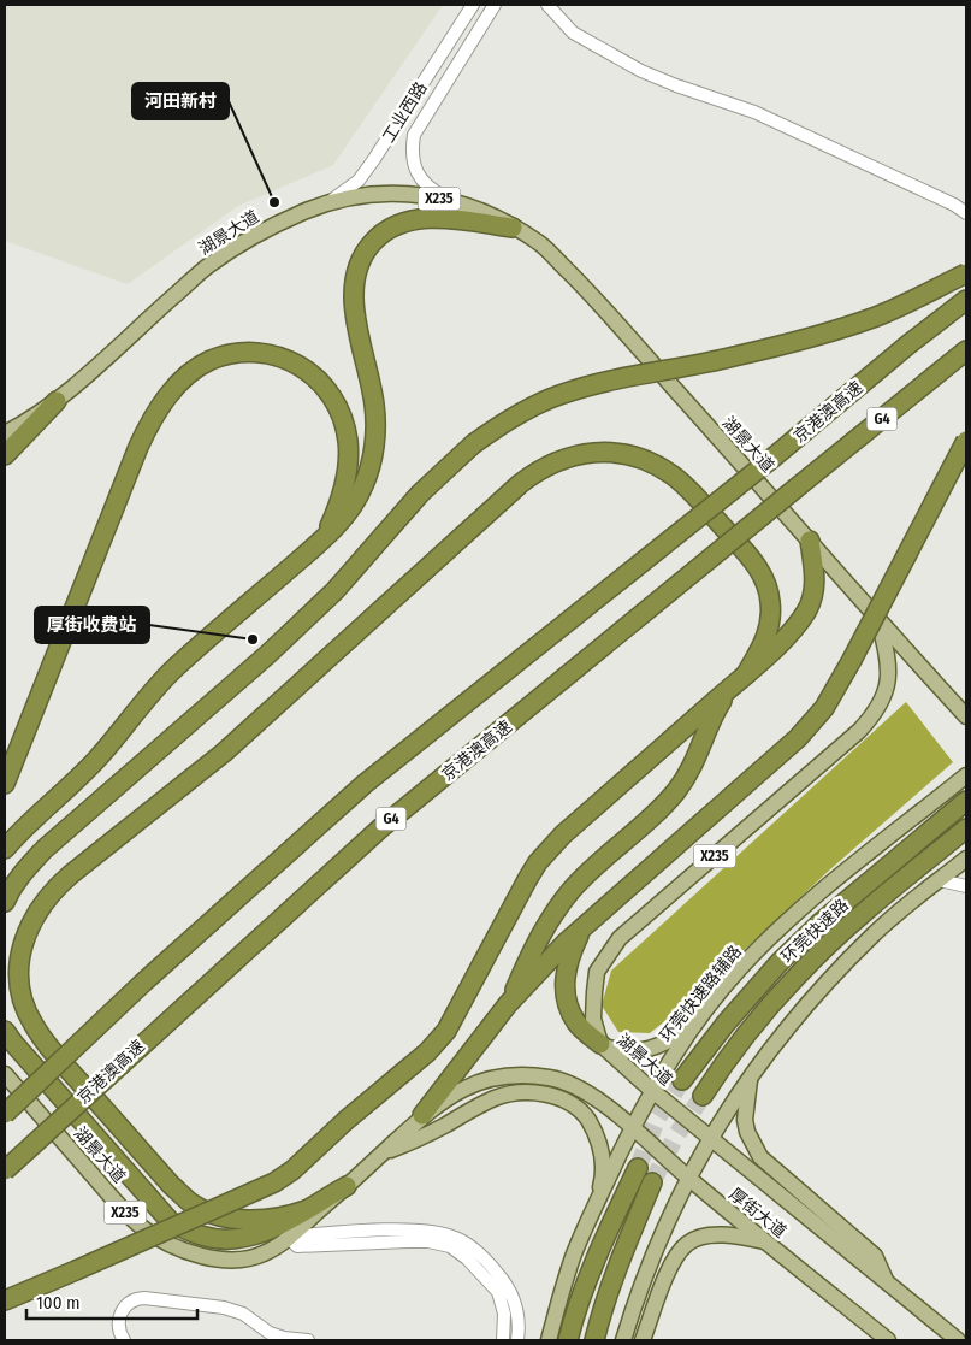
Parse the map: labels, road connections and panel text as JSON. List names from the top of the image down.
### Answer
{
  "streets": {
    "highway": ["京港澳高速", "G4", "环莞快速路"],
    "main road": [
      "X235",
      "湖景大道",
      "环莞快速路辅路",
      "厚街大道"
    ],
    "street": ["工业西路"]
  },
  "crossings": [
    ["工业西路", "湖景大道"],
    ["湖景大道", "环莞快速路辅路"],
    ["湖景大道", "厚街大道"],
    ["环莞快速路辅路", "厚街大道"]
  ],
  "places": ["河田新村", "厚街收费站"],
  "scale_bar": "100 m"
}
